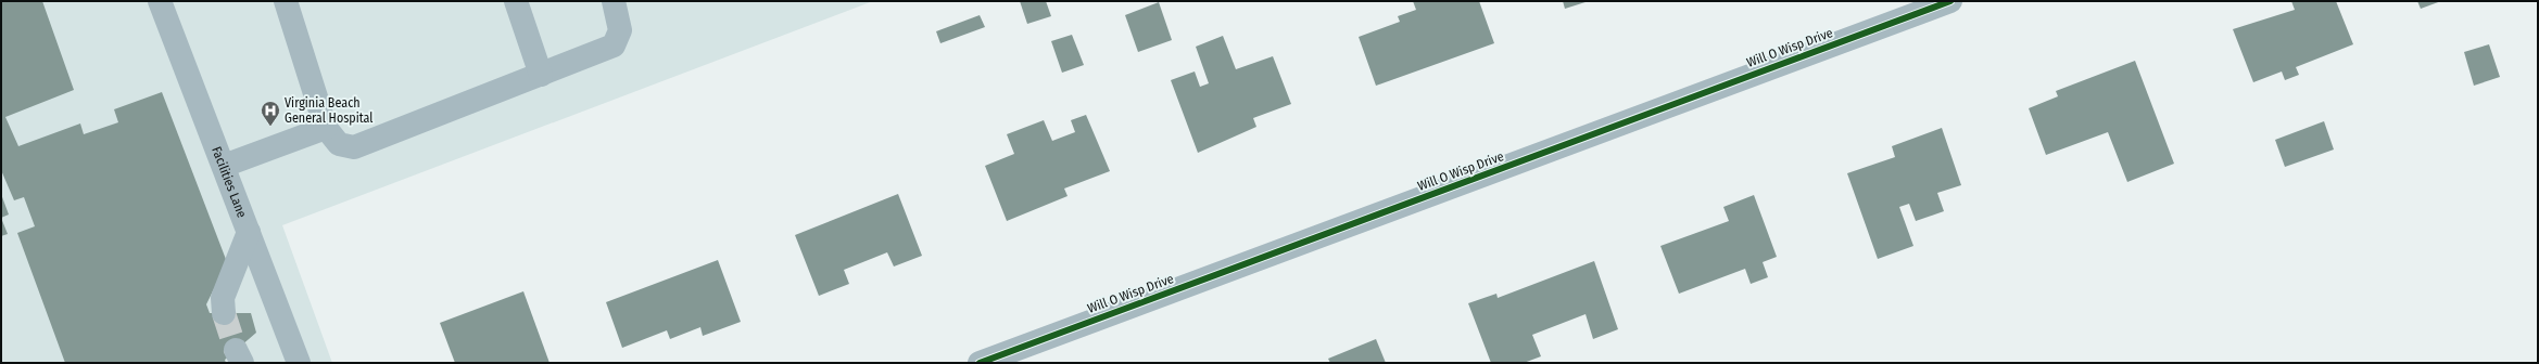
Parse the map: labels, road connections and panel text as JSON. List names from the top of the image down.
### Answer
{
  "streets": {
    "street": ["Will O Wisp Drive", "Facilities Lane"]
  },
  "places": {
    "hospital": ["Virginia Beach General Hospital"]
  }
}
